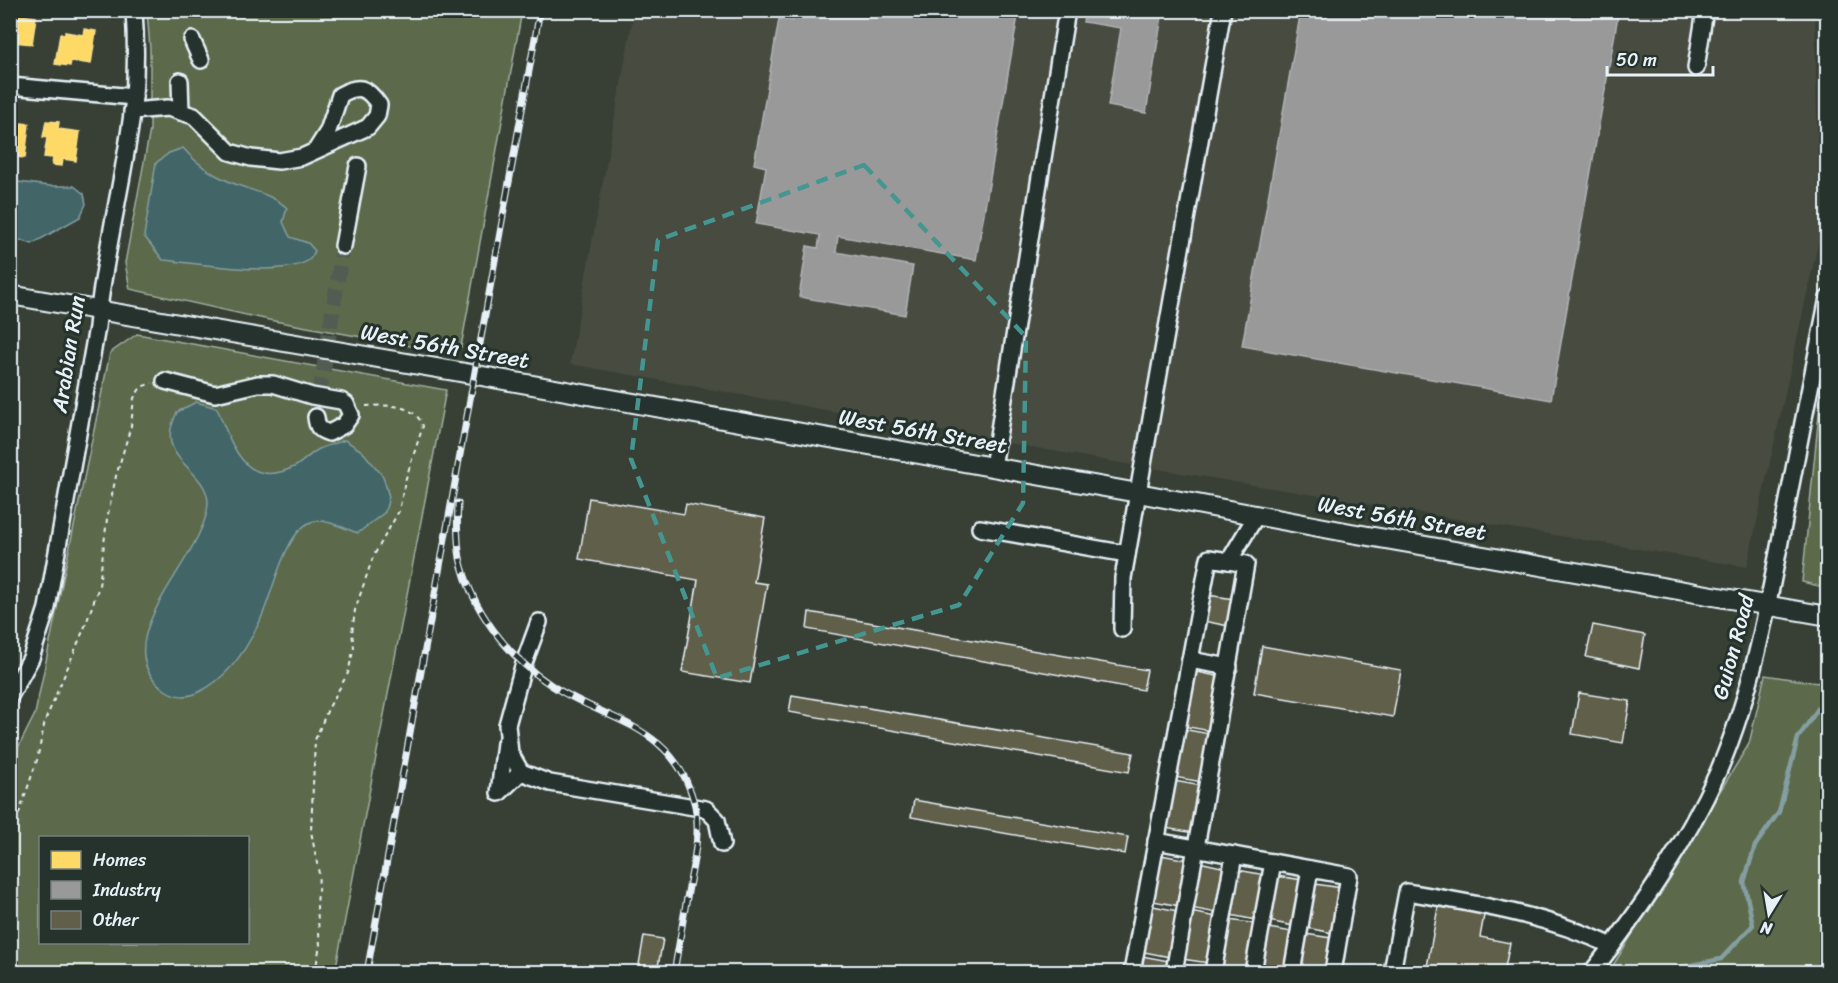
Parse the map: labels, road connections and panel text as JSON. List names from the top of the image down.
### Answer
{
  "streets": {
    "main road": ["West 56th Street"],
    "street": ["Arabian Run", "Guion Road"]
  },
  "crossings": [
    ["West 56th Street", "Arabian Run"],
    ["West 56th Street", "Guion Road"]
  ],
  "legend": ["Homes", "Industry", "Other"],
  "scale_bar": "50 m",
  "north": "bottom"
}
